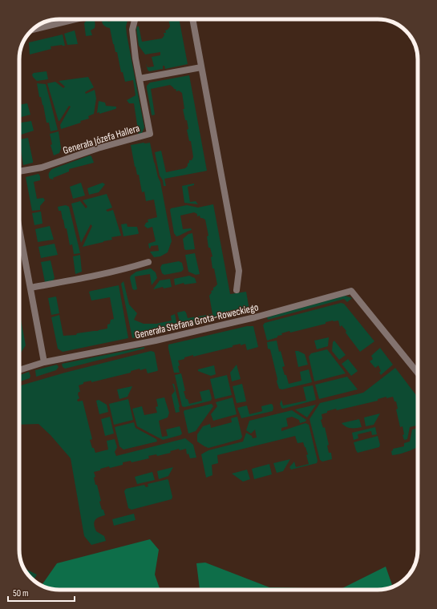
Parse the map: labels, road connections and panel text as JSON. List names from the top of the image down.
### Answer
{
  "streets": {
    "street": ["Generała Józefa Hallera", "Generała Stefana Grota-Roweckiego"]
  },
  "scale_bar": "50 m"
}
